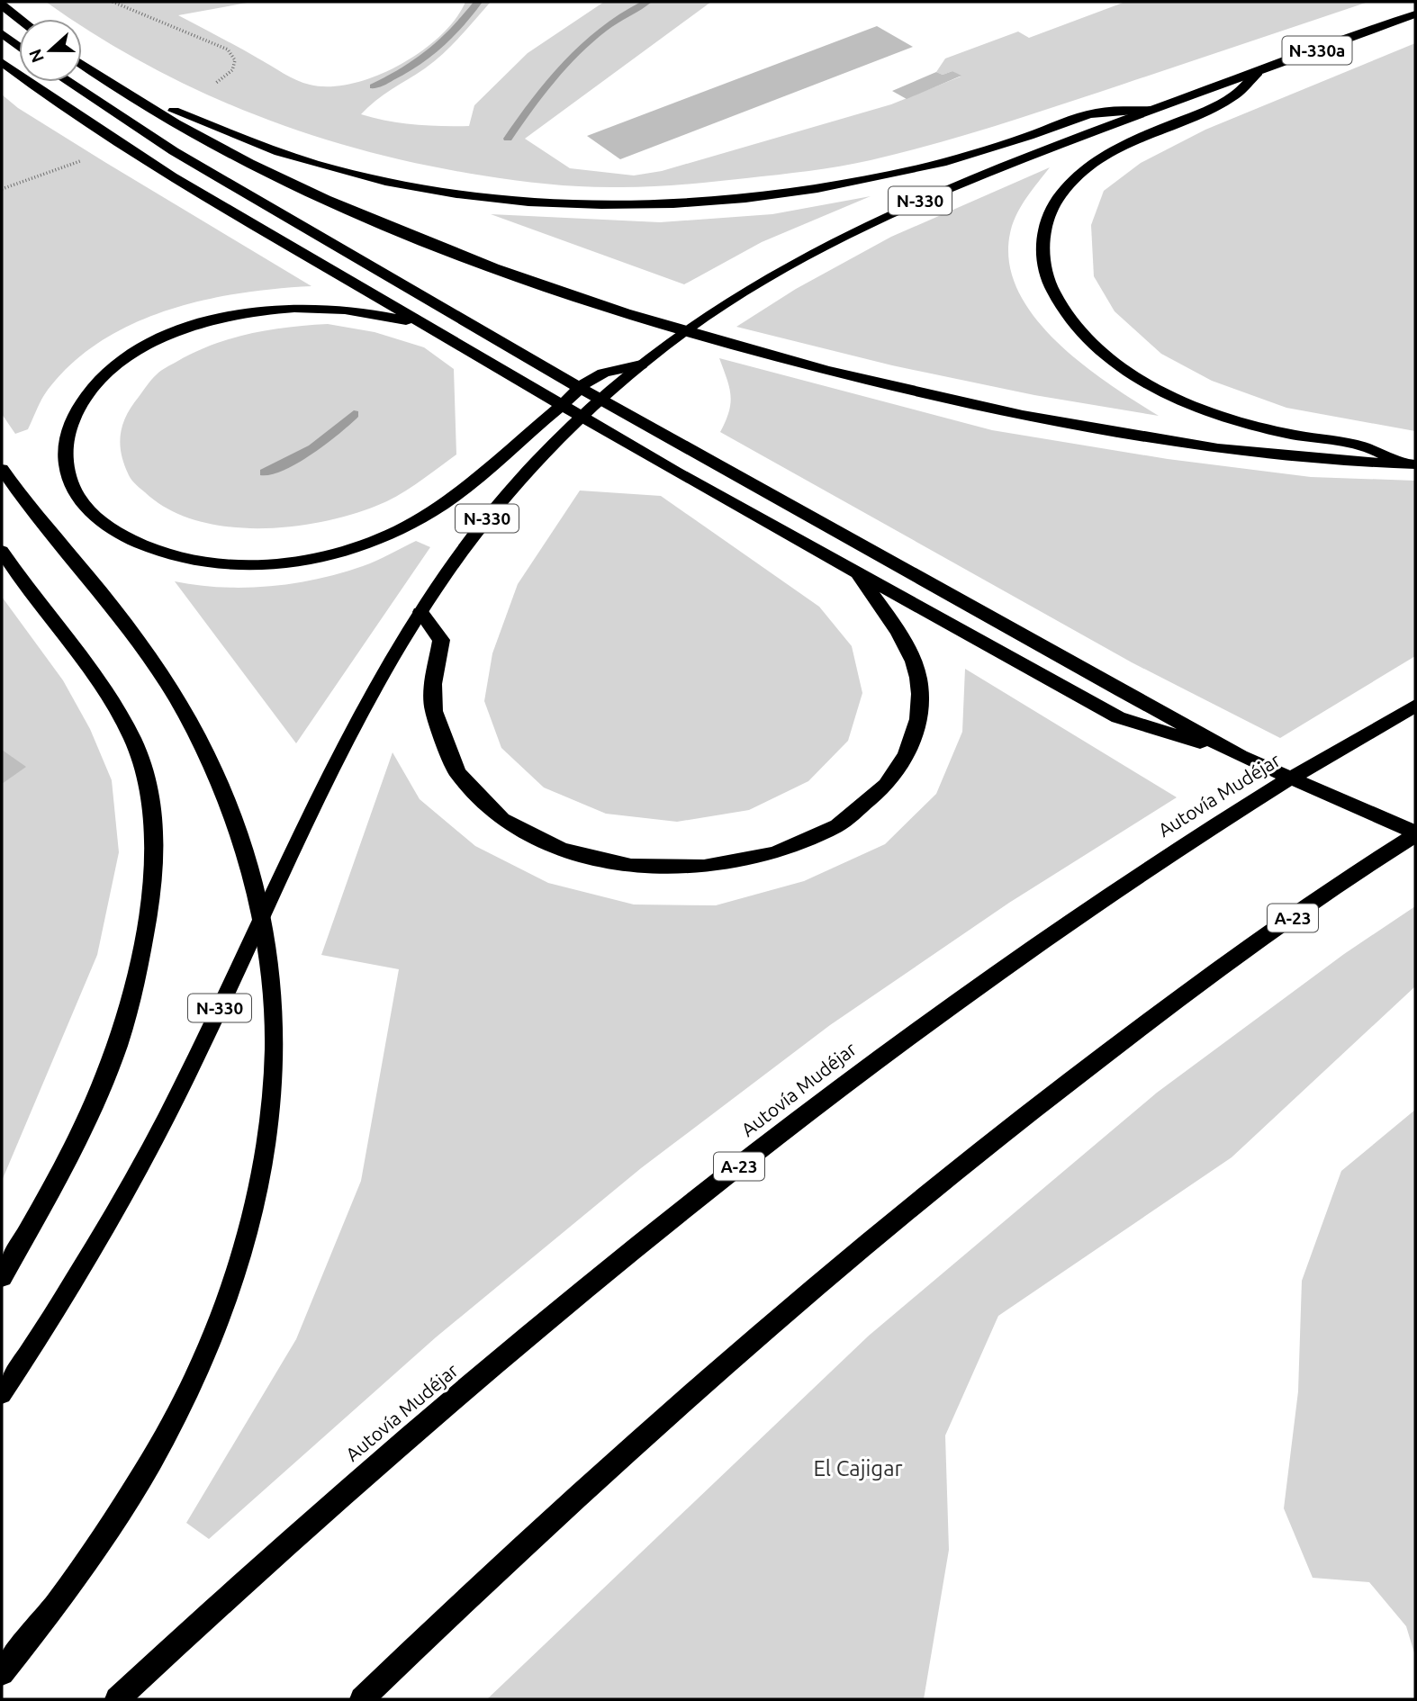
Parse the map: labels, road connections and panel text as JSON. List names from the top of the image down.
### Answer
{
  "streets": {
    "highway": [
      "N-330a",
      "N-330",
      "Autovía Mudéjar",
      "A-23"
    ]
  },
  "crossings": [
    ["N-330a", "N-330"]
  ],
  "parks": ["El Cajigar"],
  "north": "left"
}
